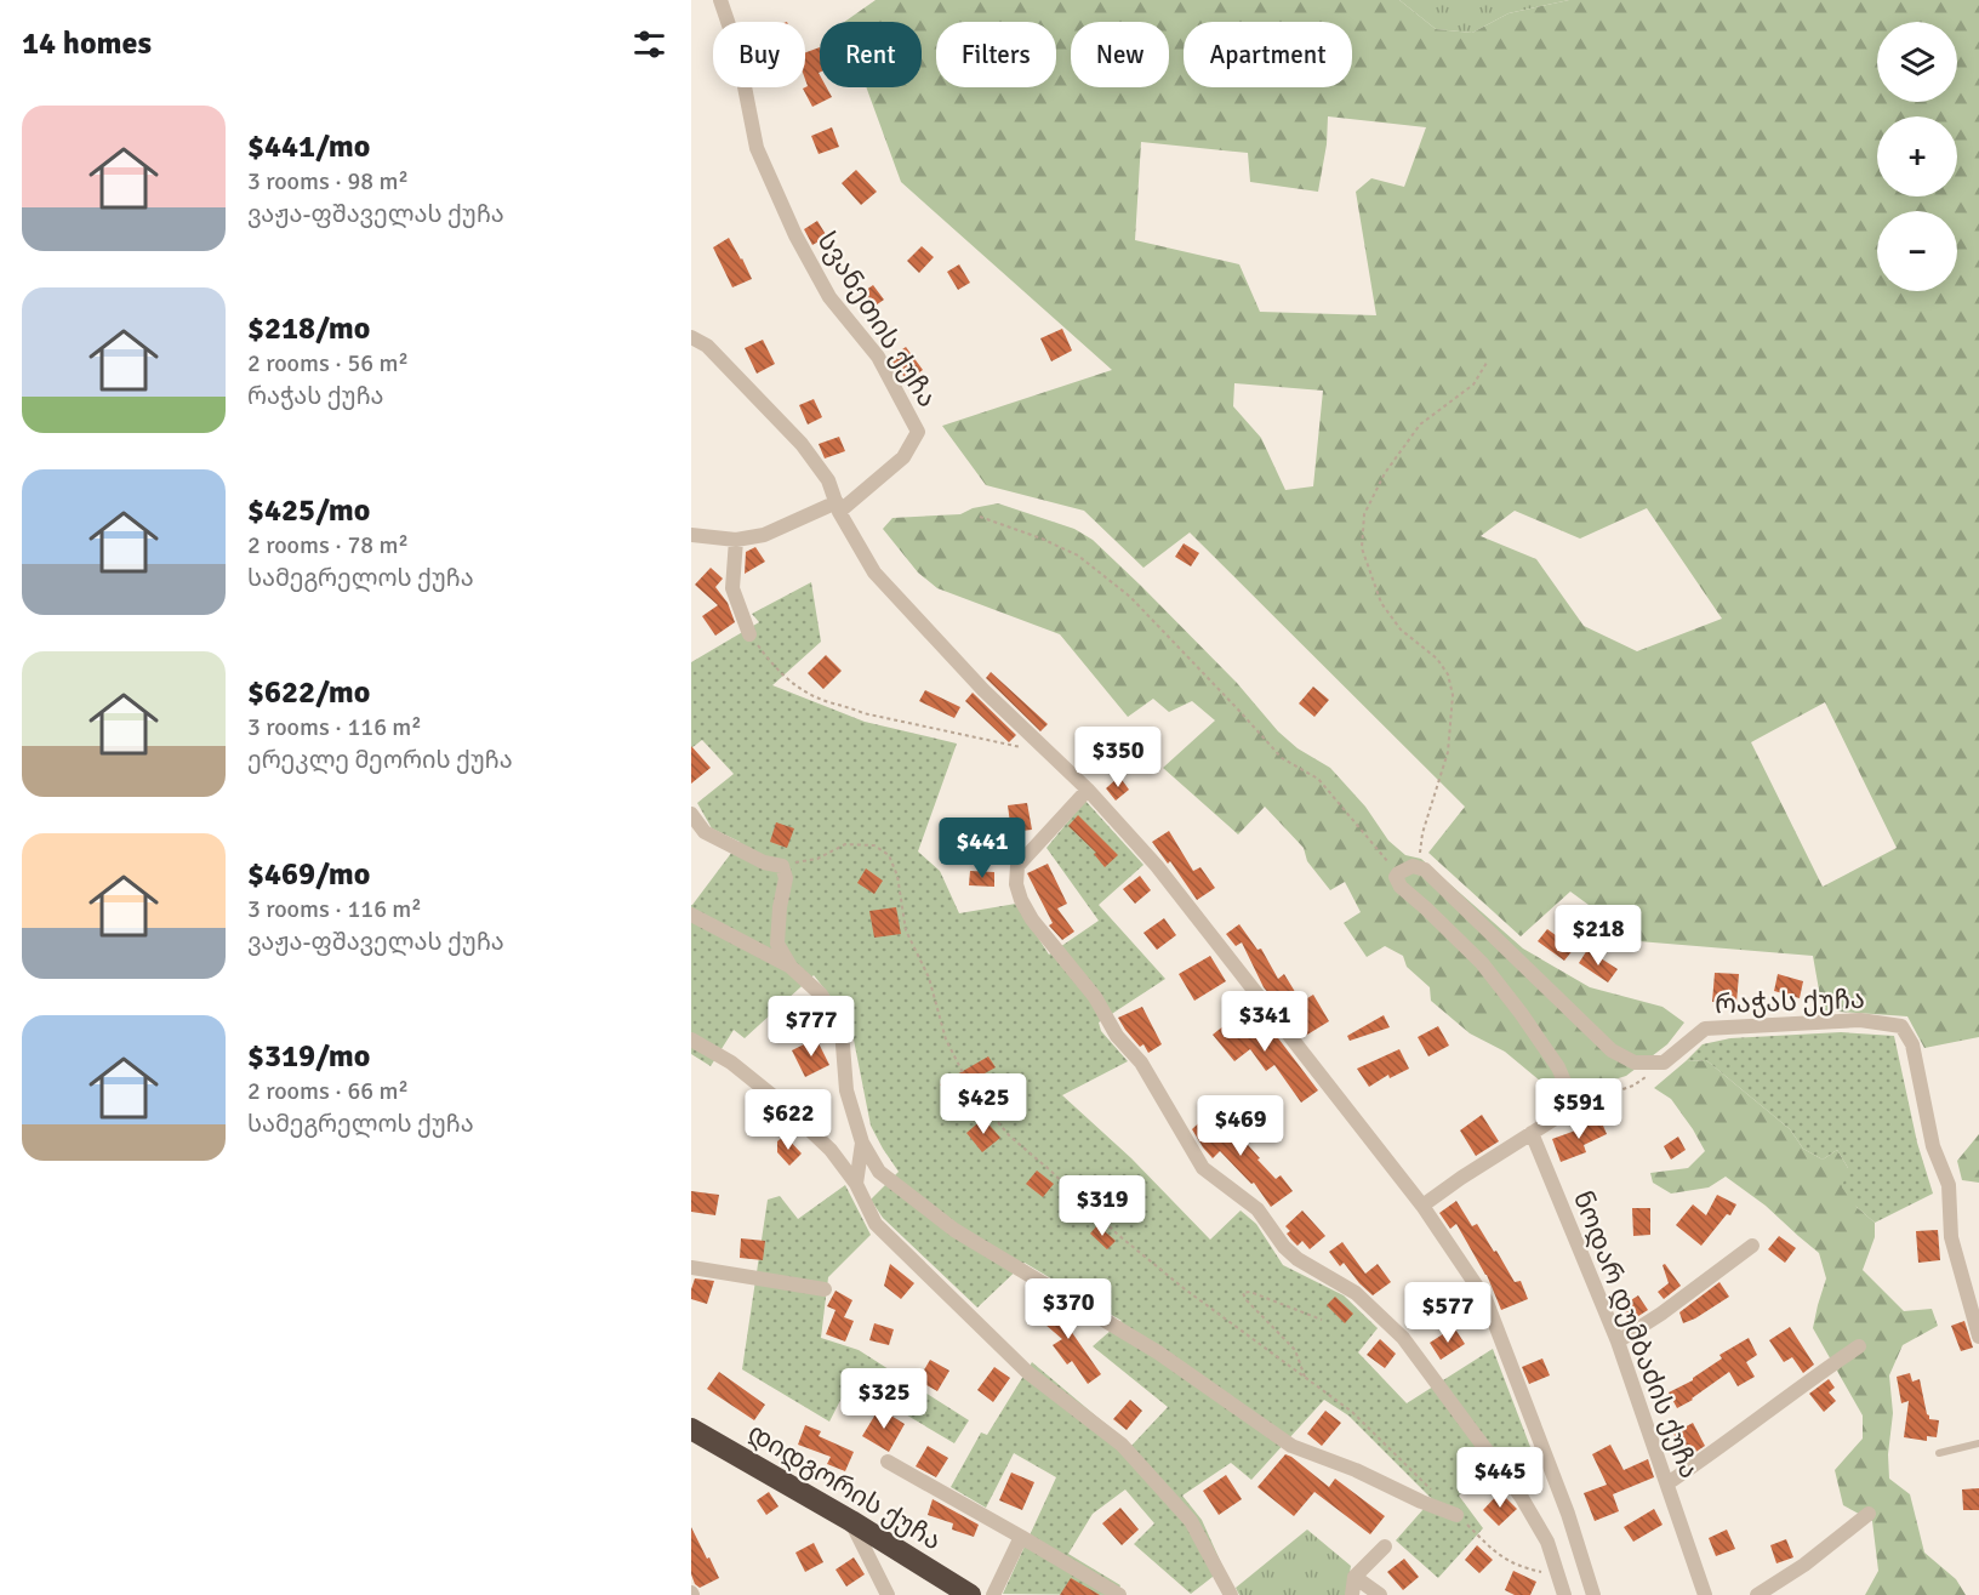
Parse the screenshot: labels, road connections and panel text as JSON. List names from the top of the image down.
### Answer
{
  "streets": {
    "highway": ["დიდგორის ქუჩა"],
    "street": ["სვანეთის ქუჩა", "რაჭას ქუჩა", "ნოდარ დუმბაძის ქუჩა"]
  },
  "page": {
    "heading": "14 homes",
    "map_buttons": ["+", "−"],
    "chip": [
      "Buy",
      "Rent",
      "Filters",
      "New",
      "Apartment"
    ],
    "list": [
      {
        "name": "$441/mo",
        "note": "3 rooms · 98 m² · ვაჟა-ფშაველას ქუჩა"
      },
      {
        "name": "$218/mo",
        "note": "2 rooms · 56 m² · რაჭას ქუჩა"
      },
      {
        "name": "$425/mo",
        "note": "2 rooms · 78 m² · სამეგრელოს ქუჩა"
      },
      {
        "name": "$622/mo",
        "note": "3 rooms · 116 m² · ერეკლე მეორის ქუჩა"
      },
      {
        "name": "$469/mo",
        "note": "3 rooms · 116 m² · ვაჟა-ფშაველას ქუჩა"
      },
      {
        "name": "$319/mo",
        "note": "2 rooms · 66 m² · სამეგრელოს ქუჩა"
      }
    ],
    "price": [
      "$350",
      "$441",
      "$218",
      "$341",
      "$777",
      "$425",
      "$591",
      "$622",
      "$469",
      "$319",
      "$370",
      "$577",
      "$325",
      "$445"
    ]
  }
}
